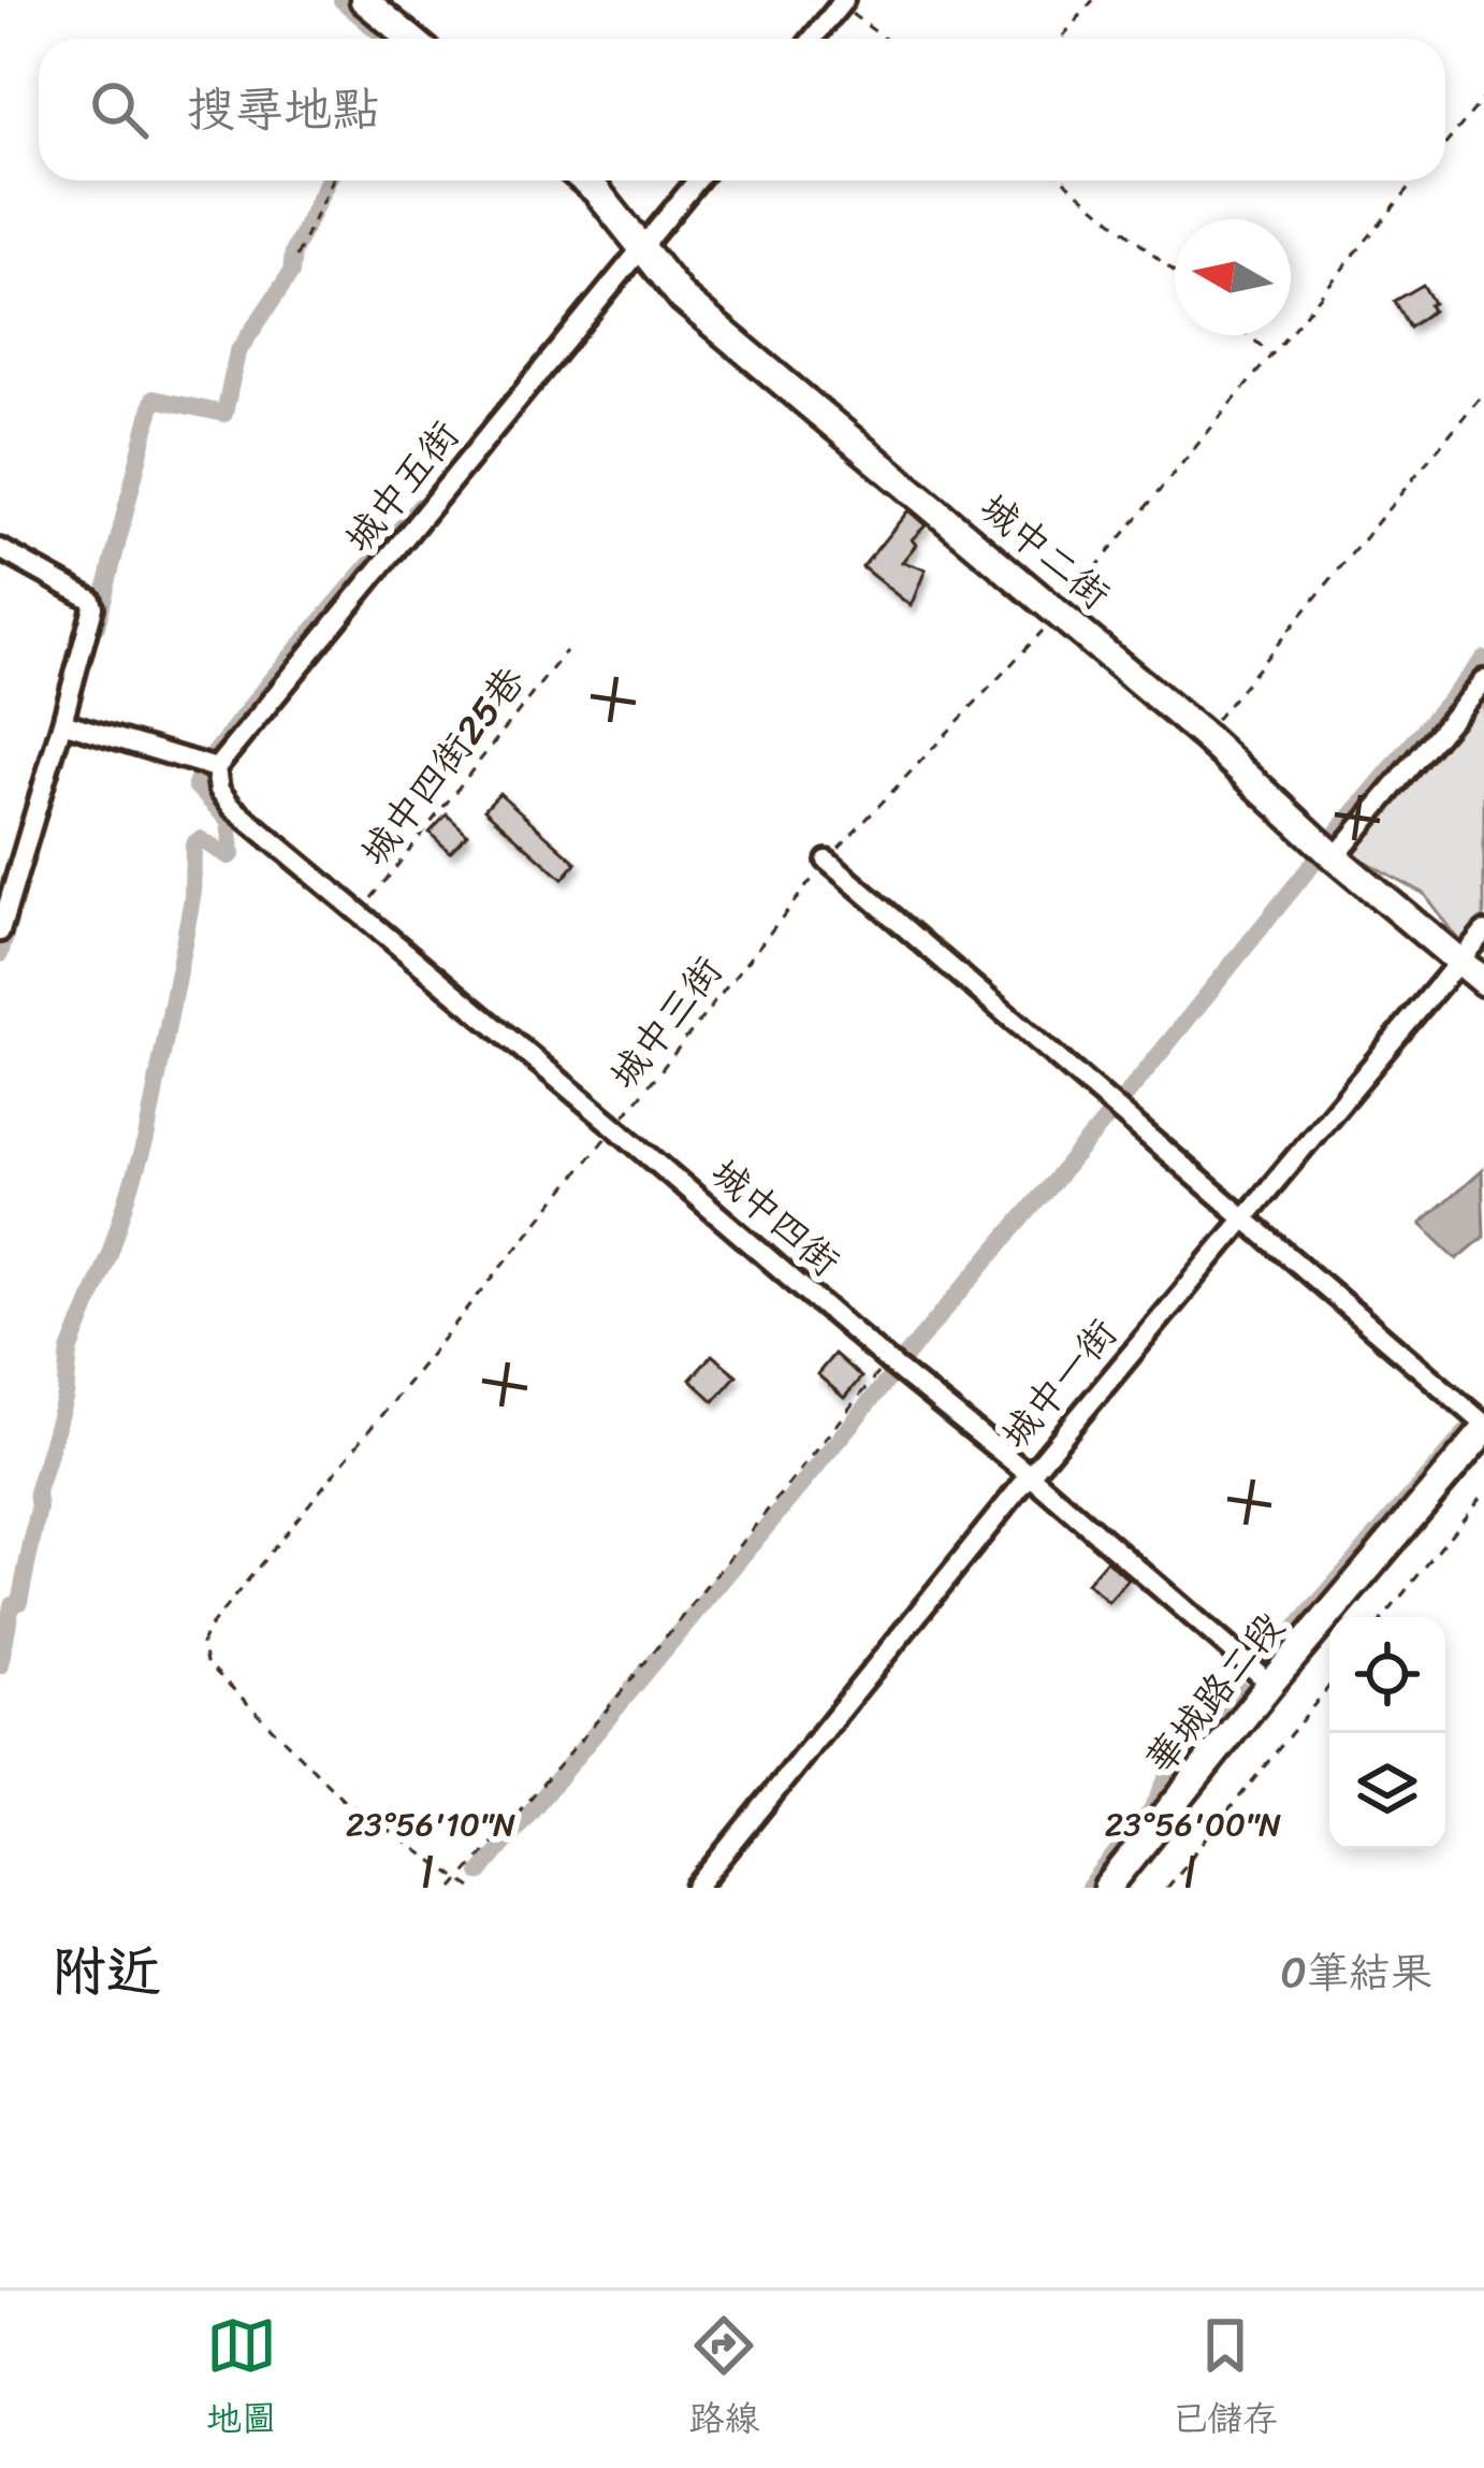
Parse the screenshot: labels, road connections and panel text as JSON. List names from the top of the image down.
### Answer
{
  "streets": {
    "street": [
      "城中五街",
      "城中二街",
      "城中四街",
      "城中一街",
      "華城路二段"
    ],
    "path": ["城中四街25巷", "城中三街"]
  },
  "crossings": [
    ["城中五街", "城中二街"],
    ["城中五街", "城中四街"],
    ["城中二街", "城中三街"],
    ["城中二街", "城中一街"],
    ["城中四街25巷", "城中四街"],
    ["城中三街", "城中四街"],
    ["城中四街", "城中一街"],
    ["城中四街", "華城路二段"]
  ],
  "north": "left",
  "page": {
    "search": "搜尋地點",
    "heading": ["附近", "0筆結果"],
    "nav": ["地圖", "路線", "已儲存"]
  },
  "coordinates": ["23°56'10\"N", "23°56'00\"N"]
}
